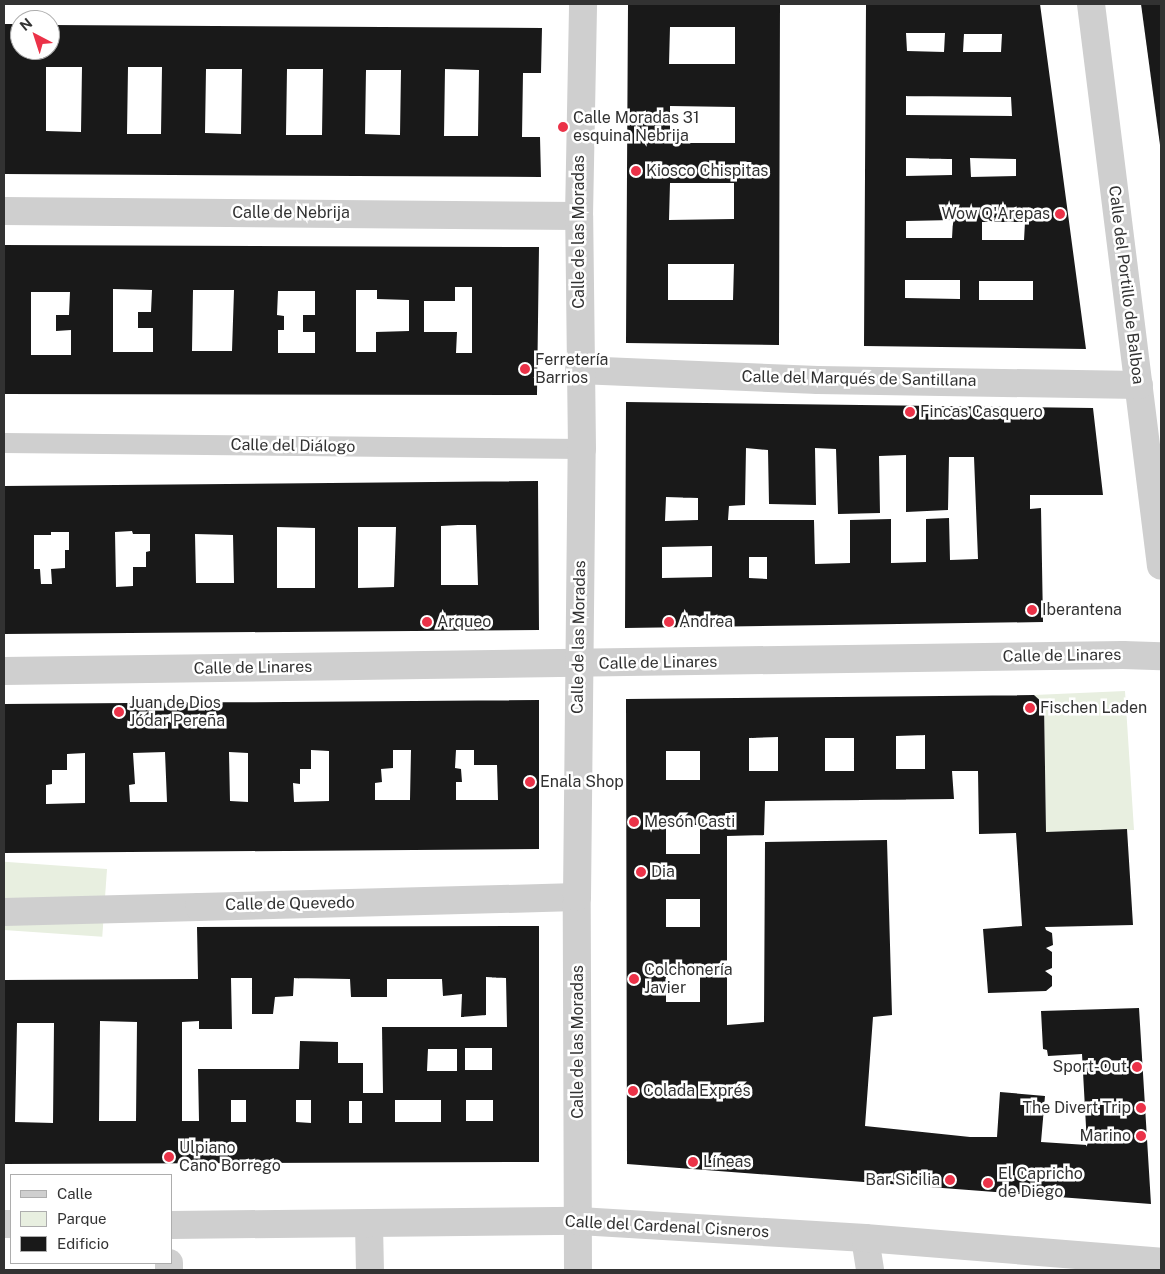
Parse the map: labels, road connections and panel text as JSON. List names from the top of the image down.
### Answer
{
  "streets": {
    "street": [
      "Calle de Nebrija",
      "Calle de las Moradas",
      "Calle del Portillo de Balboa",
      "Calle del Marqués de Santillana",
      "Calle de Linares",
      "Calle de Quevedo",
      "Calle del Cardenal Cisneros"
    ],
    "lane": ["Calle del Diálogo"]
  },
  "crossings": [
    ["Calle de Nebrija", "Calle de las Moradas"],
    ["Calle de las Moradas", "Calle del Marqués de Santillana"],
    ["Calle de las Moradas", "Calle del Diálogo"],
    ["Calle de las Moradas", "Calle de Linares"],
    ["Calle de las Moradas", "Calle de Quevedo"],
    ["Calle de las Moradas", "Calle del Cardenal Cisneros"],
    ["Calle del Portillo de Balboa", "Calle del Marqués de Santillana"]
  ],
  "places": [
    "Calle Moradas 31 esquina Nebrija",
    "Kiosco Chispitas",
    "Wow Q'Arepas",
    "Ferretería Barrios",
    "Fincas Casquero",
    "Iberantena",
    "Arqueo",
    "Andrea",
    "Fischen Laden",
    "Juan de Dios Jódar Pereña",
    "Enala Shop",
    "Mesón Casti",
    "Dia",
    "Colchonería Javier",
    "Sport-Out",
    "Colada Exprés",
    "The Divert Trip",
    "Marino",
    "Ulpiano Cano Borrego",
    "Líneas",
    "Bar Sicilia",
    "El Capricho de Diego"
  ],
  "legend": ["Calle", "Parque", "Edificio"],
  "north": "top left"
}
